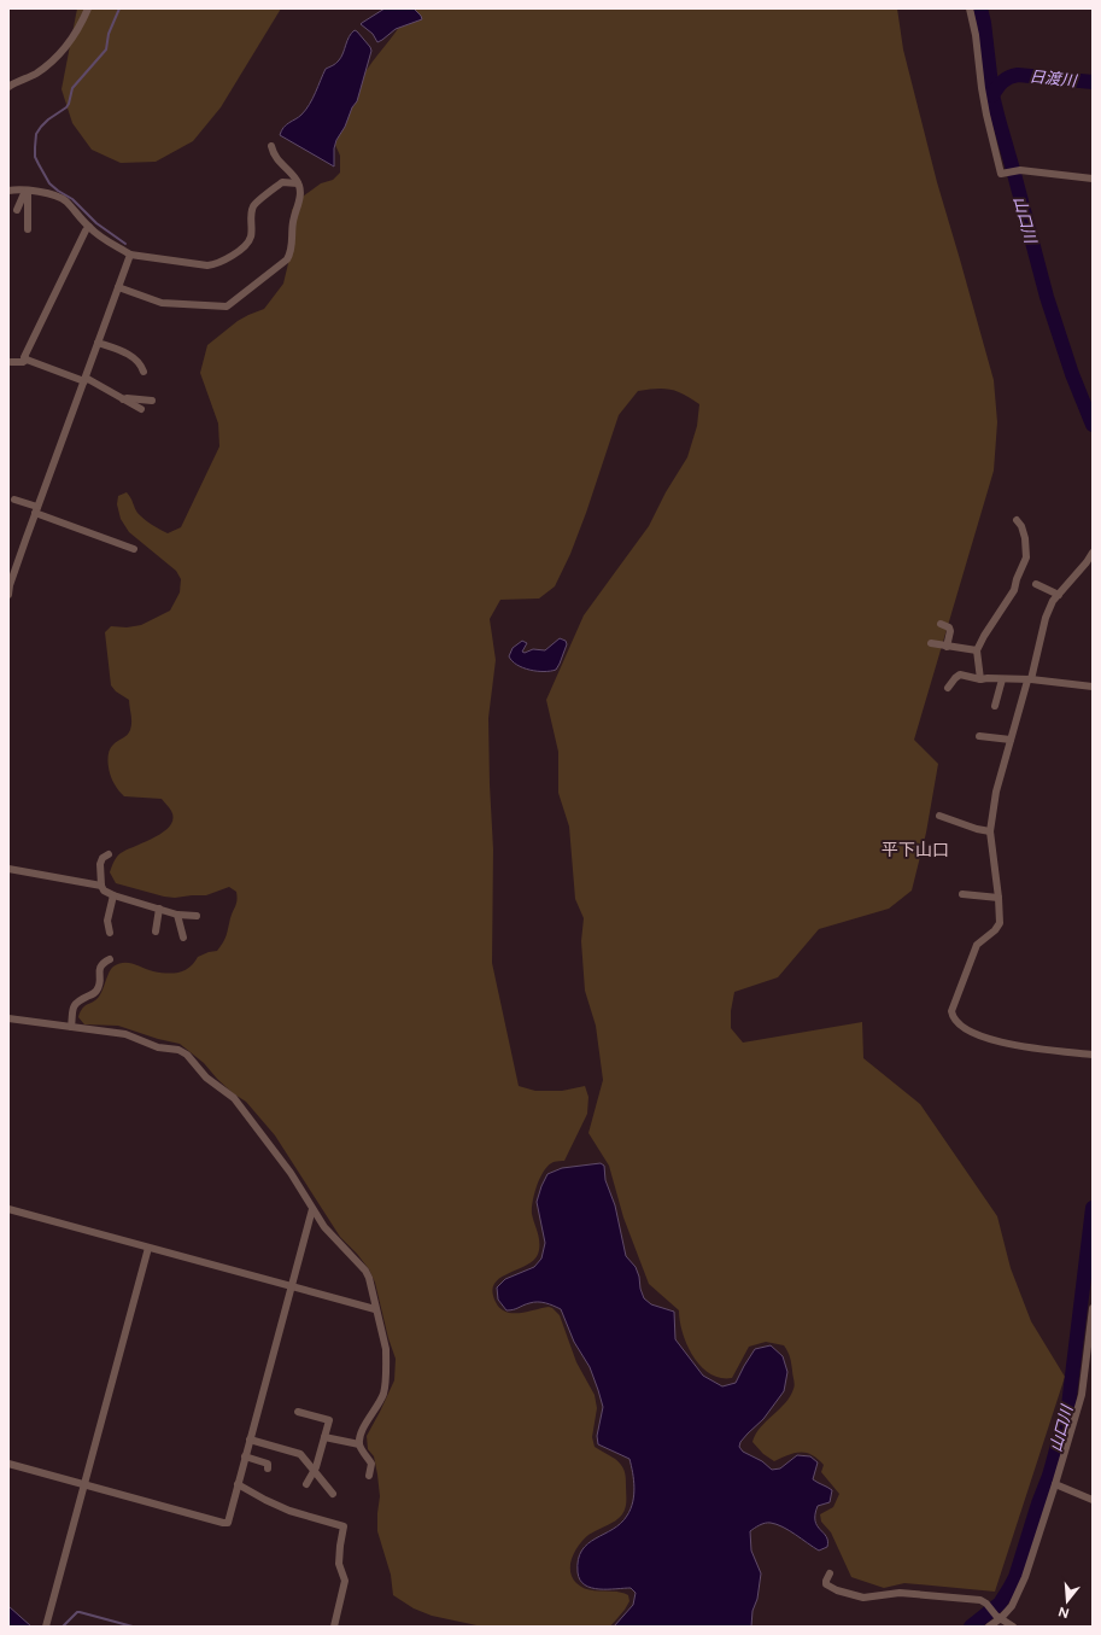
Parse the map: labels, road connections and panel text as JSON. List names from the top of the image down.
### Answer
{
  "districts": ["平下山口"],
  "water": ["日渡川", "山口川"],
  "north": "bottom"
}
